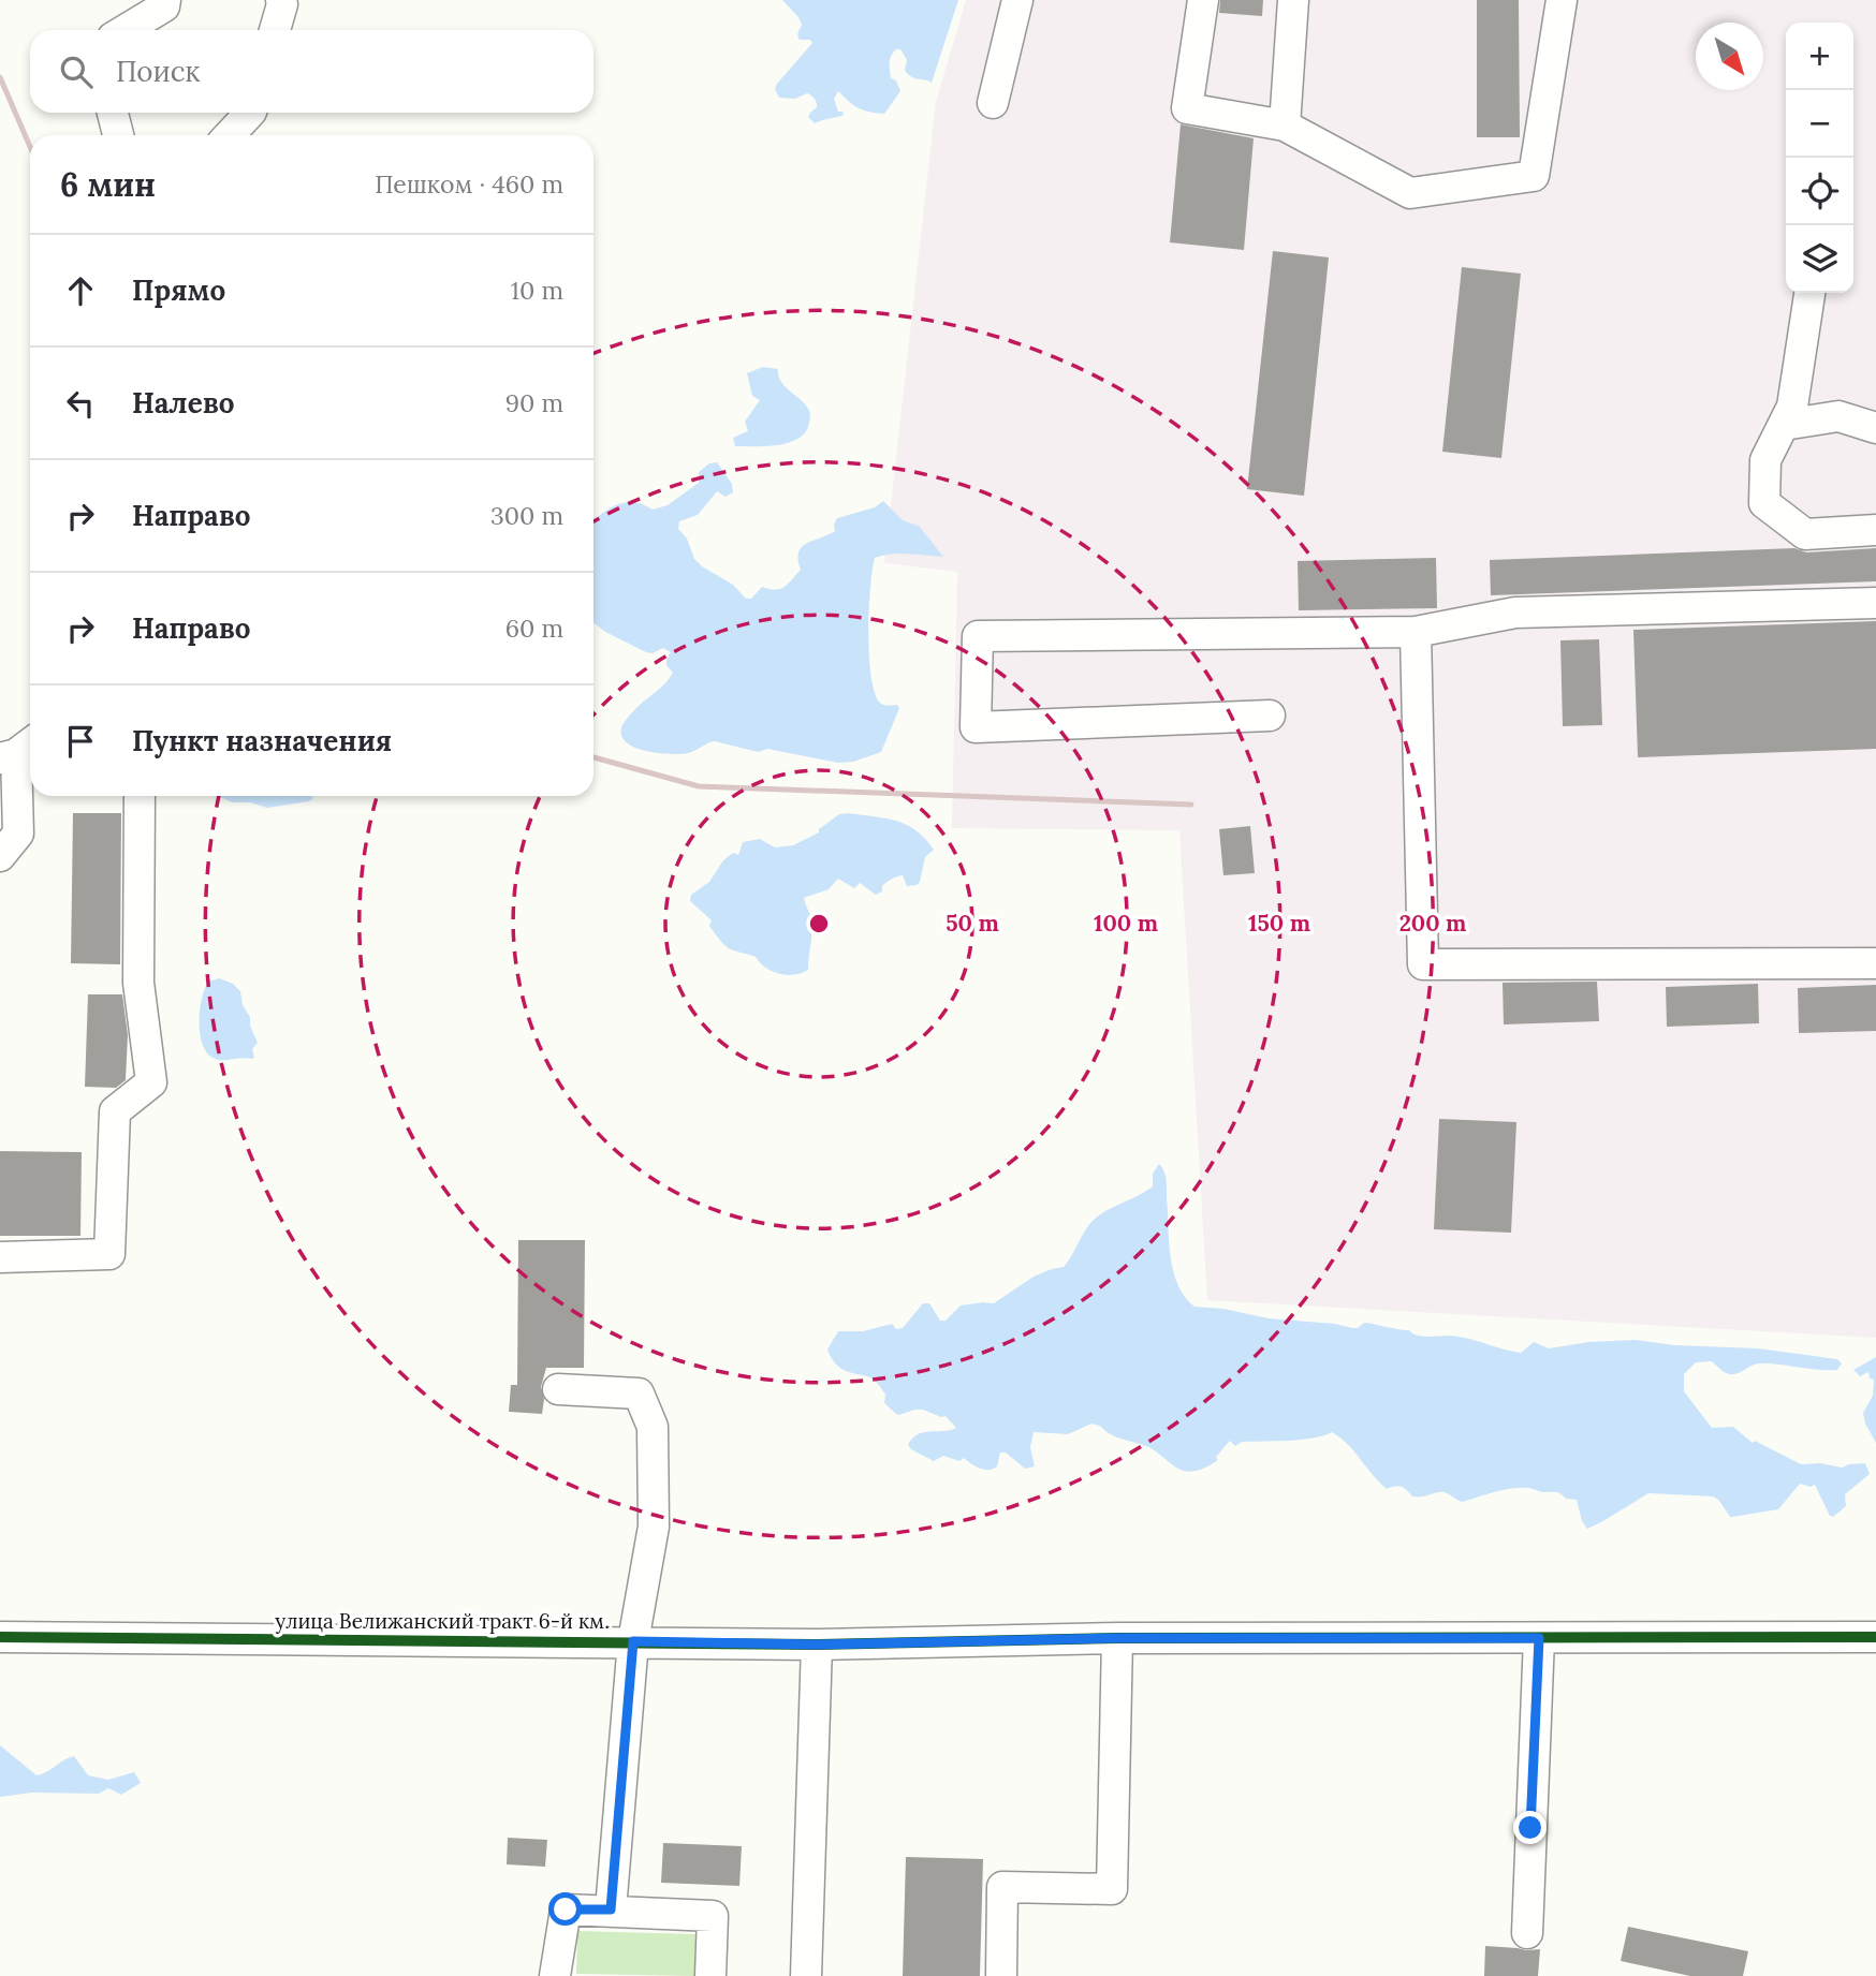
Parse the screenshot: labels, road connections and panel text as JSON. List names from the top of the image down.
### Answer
{
  "streets": {
    "street": ["улица Велижанский тракт 6-й км."]
  },
  "north": "bottom right",
  "page": {
    "map_buttons": ["+", "−"],
    "search": "Поиск",
    "heading": ["6 мин", "Пешком · 460 m"],
    "list": [
      ["Прямо", "10 m"],
      ["Налево", "90 m"],
      ["Направо", "300 m"],
      ["Направо", "60 m"],
      "Пункт назначения"
    ]
  },
  "rings": [
    "50 m",
    "100 m",
    "150 m",
    "200 m"
  ]
}
